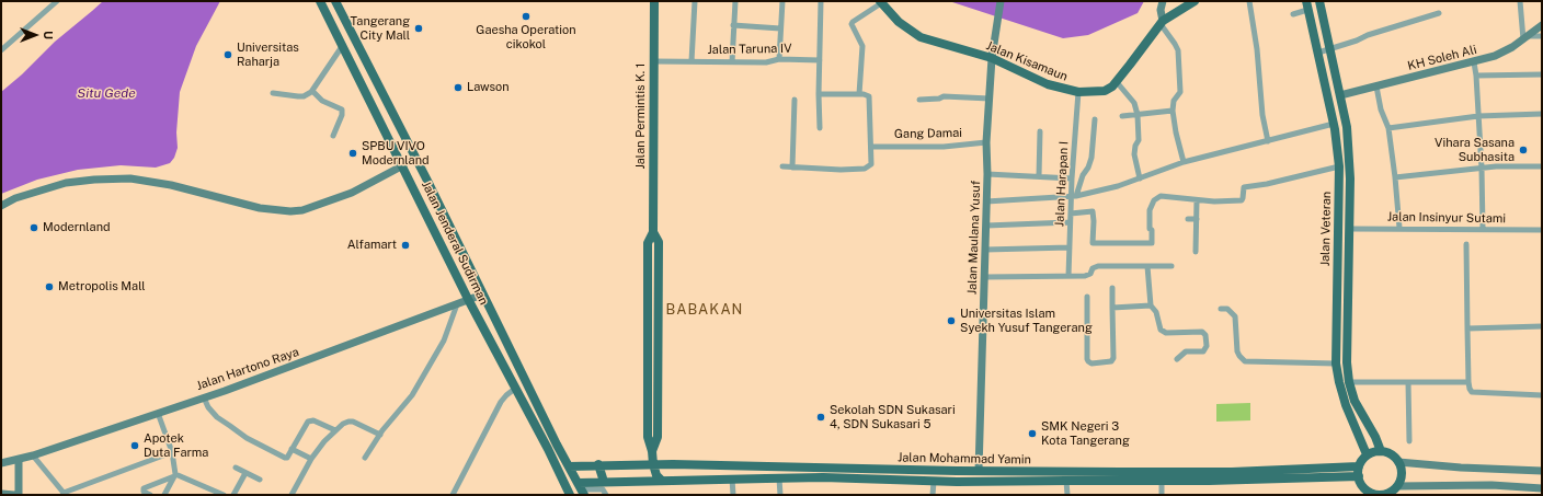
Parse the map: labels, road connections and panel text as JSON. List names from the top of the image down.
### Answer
{
  "streets": {
    "main road": [
      "Jalan Kisamaun",
      "Jalan Permintis K. 1",
      "Jalan Veteran",
      "Jalan Jenderal Sudirman",
      "Jalan Mohammad Yamin"
    ],
    "street": [
      "Jalan Taruna IV",
      "KH Soleh Ali",
      "Gang Damai",
      "Jalan Harapan I",
      "Jalan Insinyur Sutami",
      "Jalan Maulana Yusuf",
      "Jalan Hartono Raya"
    ]
  },
  "crossings": [
    ["Jalan Taruna IV", "Jalan Permintis K. 1"],
    ["KH Soleh Ali", "Jalan Veteran"],
    ["Jalan Kisamaun", "Jalan Harapan I"],
    ["Jalan Kisamaun", "Jalan Maulana Yusuf"],
    ["Jalan Permintis K. 1", "Jalan Mohammad Yamin"],
    ["Gang Damai", "Jalan Maulana Yusuf"],
    ["Jalan Insinyur Sutami", "Jalan Veteran"],
    ["Jalan Veteran", "Jalan Mohammad Yamin"],
    ["Jalan Maulana Yusuf", "Jalan Mohammad Yamin"],
    ["Jalan Jenderal Sudirman", "Jalan Hartono Raya"],
    ["Jalan Jenderal Sudirman", "Jalan Mohammad Yamin"]
  ],
  "districts": ["BABAKAN"],
  "water": ["Situ Gede"],
  "places": [
    "Gaesha Operation cikokol",
    "Tangerang City Mall",
    "Universitas Raharja",
    "Lawson",
    "Vihara Sasana Subhasita",
    "SPBU VIVO Modernland",
    "Modernland",
    "Alfamart",
    "Metropolis Mall",
    "Universitas Islam Syekh Yusuf Tangerang",
    "Sekolah SDN Sukasari 4, SDN Sukasari 5",
    "SMK Negeri 3 Kota Tangerang",
    "Apotek Duta Farma"
  ],
  "north": "right"
}
